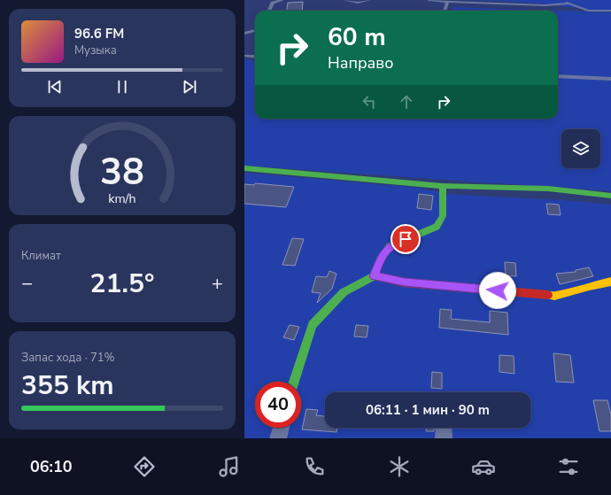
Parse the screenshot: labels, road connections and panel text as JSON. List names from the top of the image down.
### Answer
{
  "page": {
    "turn": ["60 m", "Направо"],
    "song": ["96.6 FM", "Музыка"],
    "tile": [
      "Климат",
      ["Запас хода · 71%", "355 km"]
    ],
    "heat": ["−", "21.5°", "+"],
    "limit": "40",
    "trip": "06:11 · 1 мин · 90 m",
    "tabs": "06:10",
    "gauge": ["38", "km/h"]
  }
}
